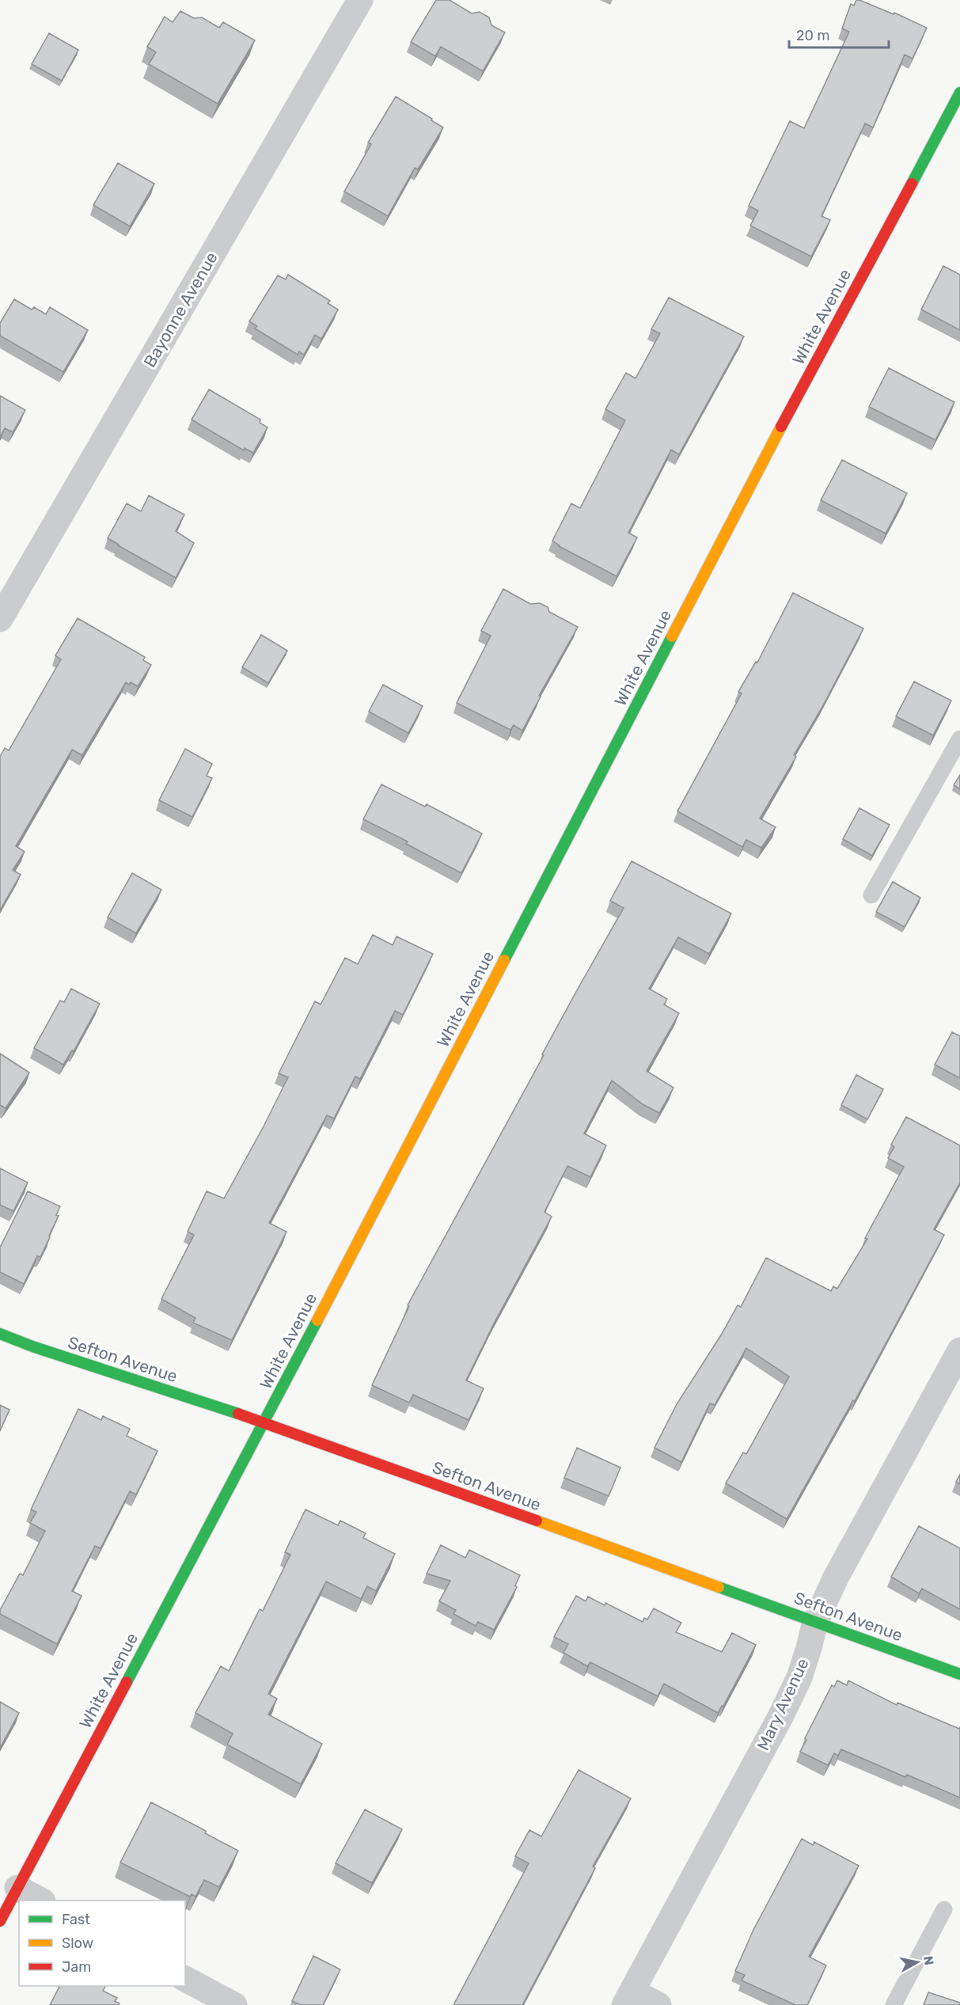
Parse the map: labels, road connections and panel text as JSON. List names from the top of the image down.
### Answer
{
  "streets": {
    "street": [
      "Bayonne Avenue",
      "White Avenue",
      "Sefton Avenue",
      "Mary Avenue"
    ]
  },
  "crossings": [
    ["White Avenue", "Sefton Avenue"],
    ["Sefton Avenue", "Mary Avenue"]
  ],
  "legend": ["Fast", "Slow", "Jam"],
  "scale_bar": "20 m",
  "north": "right"
}
